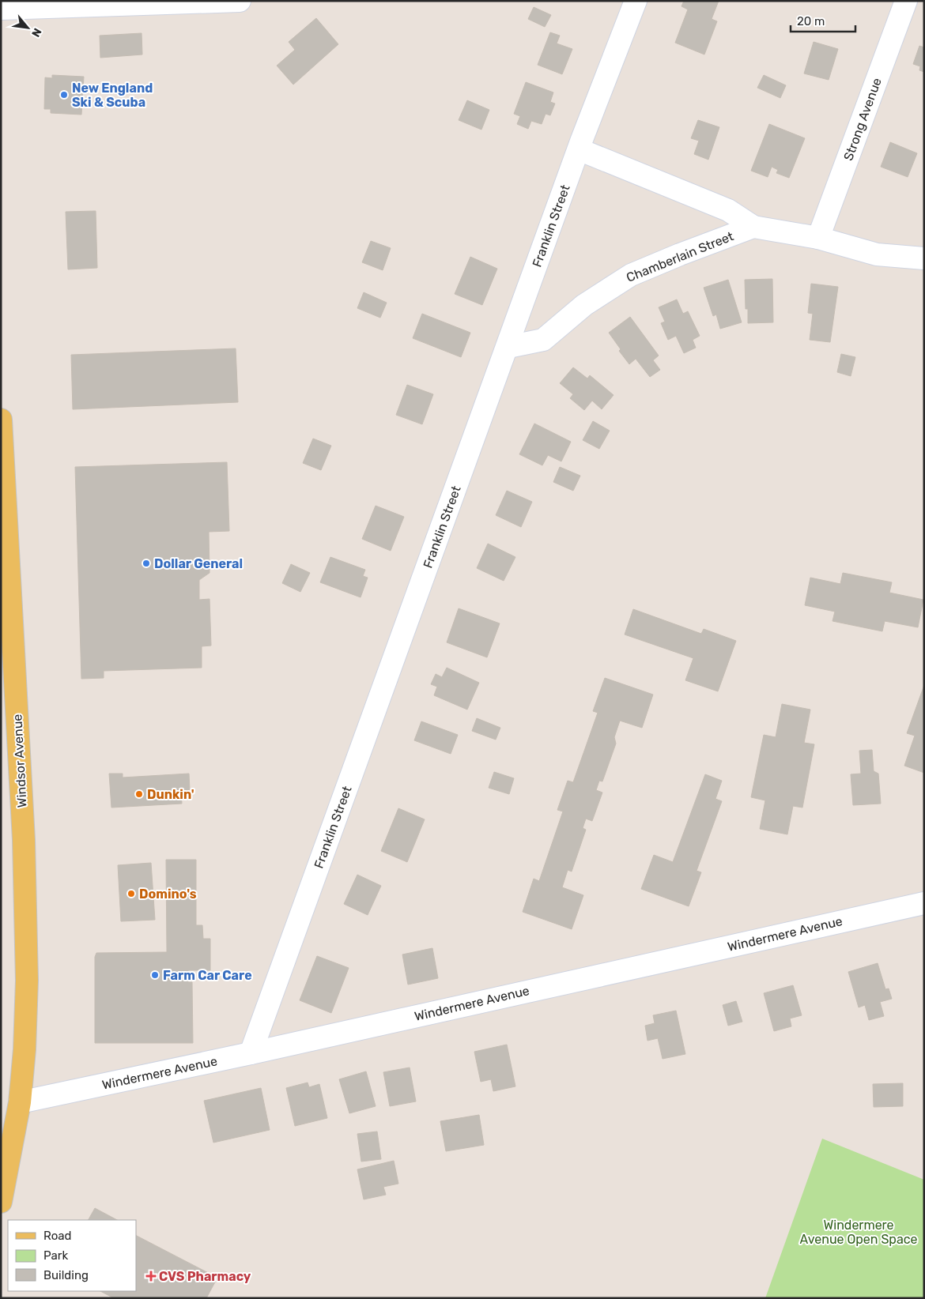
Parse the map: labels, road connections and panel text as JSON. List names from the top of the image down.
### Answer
{
  "streets": {
    "main road": ["Windsor Avenue"],
    "street": [
      "Strong Avenue",
      "Franklin Street",
      "Chamberlain Street",
      "Windermere Avenue"
    ]
  },
  "crossings": [
    ["Strong Avenue", "Chamberlain Street"],
    ["Franklin Street", "Chamberlain Street"],
    ["Franklin Street", "Windermere Avenue"],
    ["Windsor Avenue", "Windermere Avenue"]
  ],
  "parks": ["Windermere Avenue Open Space"],
  "places": {
    "other": [
      "New England Ski & Scuba",
      "Dollar General",
      "Dunkin'",
      "Domino's",
      "Farm Car Care"
    ],
    "health": ["CVS Pharmacy"]
  },
  "legend": ["Road", "Park", "Building"],
  "scale_bar": "20 m",
  "north": "bottom right"
}
